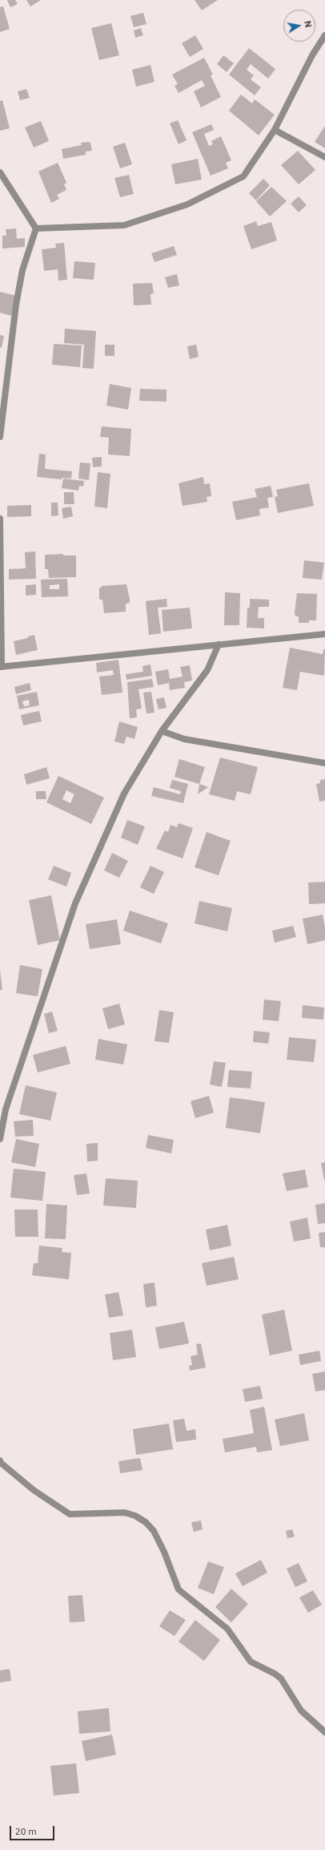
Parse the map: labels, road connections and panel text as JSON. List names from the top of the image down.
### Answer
{
  "scale_bar": "20 m",
  "north": "right"
}
